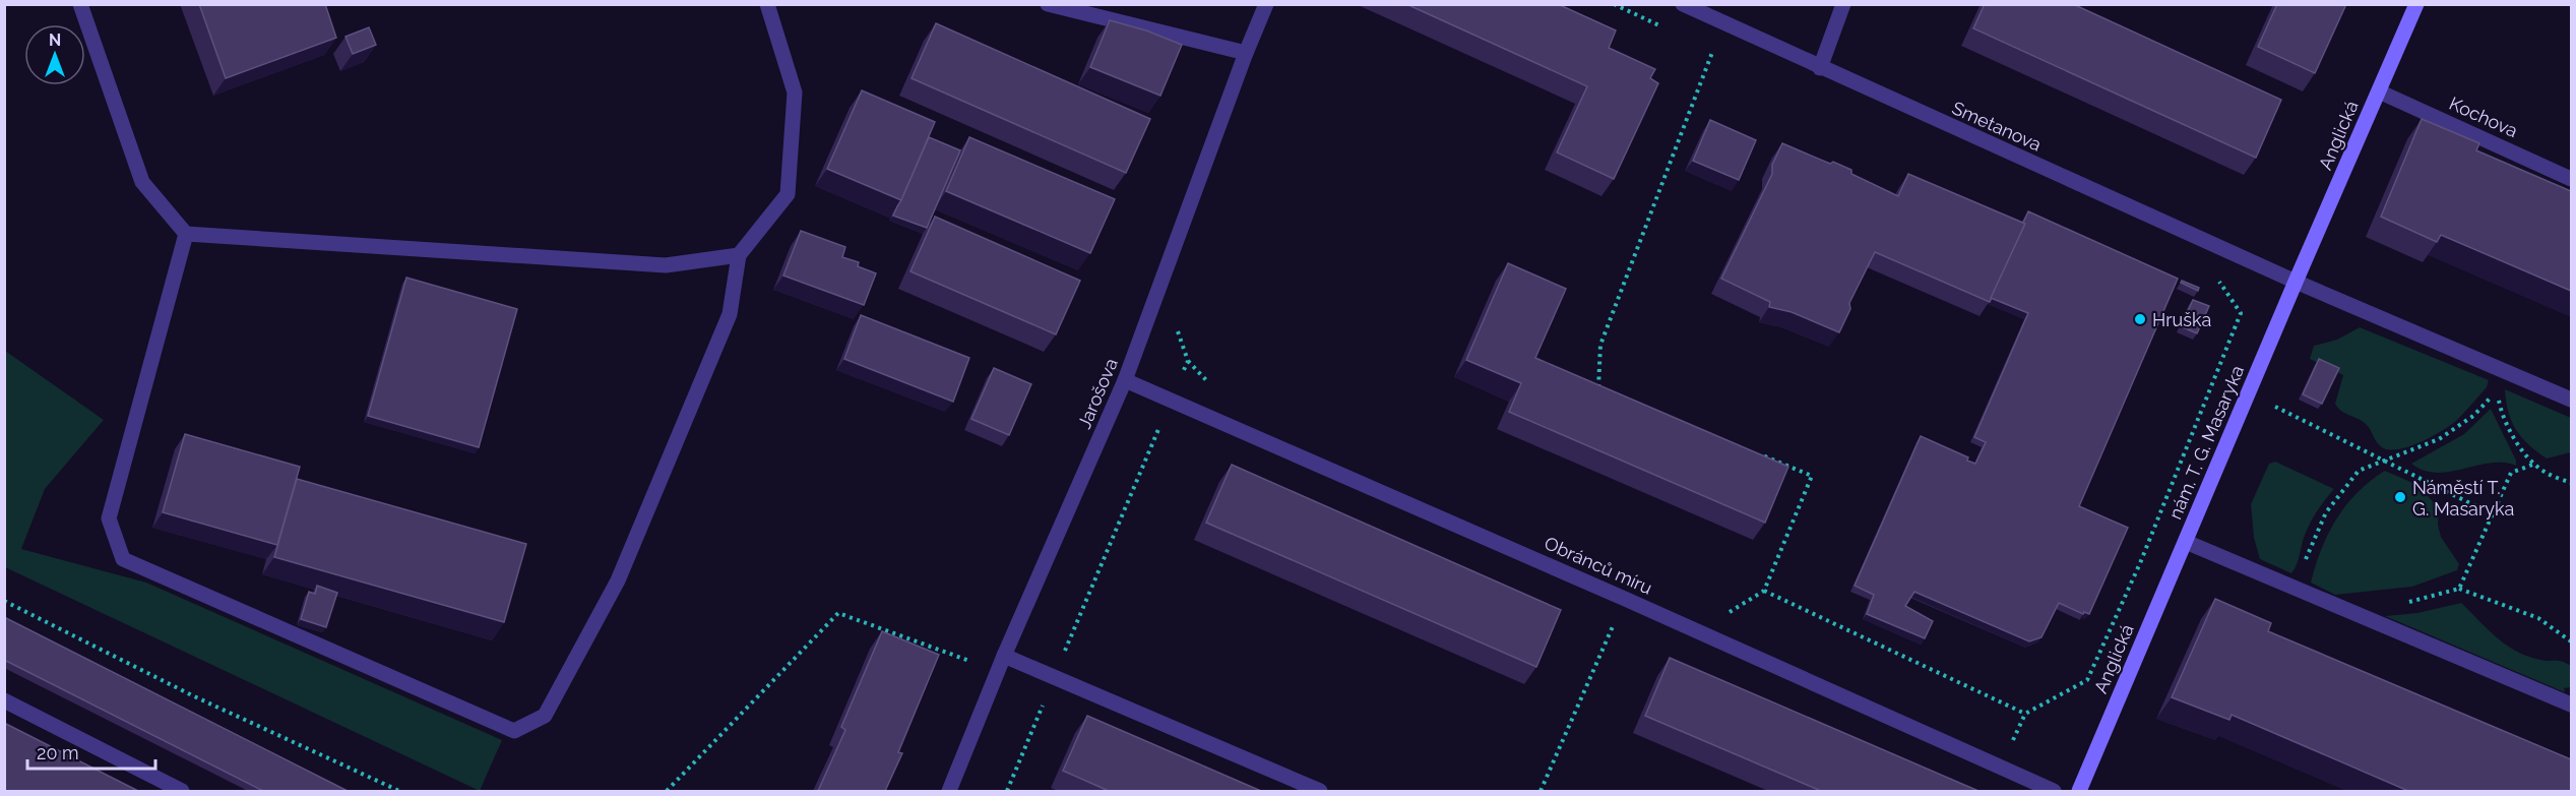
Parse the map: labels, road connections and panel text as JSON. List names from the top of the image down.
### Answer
{
  "streets": {
    "street": [
      "Kochova",
      "Smetanova",
      "Anglická",
      "Jarošova",
      "nám. T. G. Masaryka",
      "Obránců míru"
    ]
  },
  "crossings": [
    ["Kochova", "Anglická"],
    ["Smetanova", "Anglická"],
    ["Smetanova", "nám. T. G. Masaryka"],
    ["Anglická", "nám. T. G. Masaryka"],
    ["Jarošova", "Obránců míru"]
  ],
  "places": ["Hruška", "Náměstí T. G. Masaryka"],
  "scale_bar": "20 m",
  "north": "top"
}
